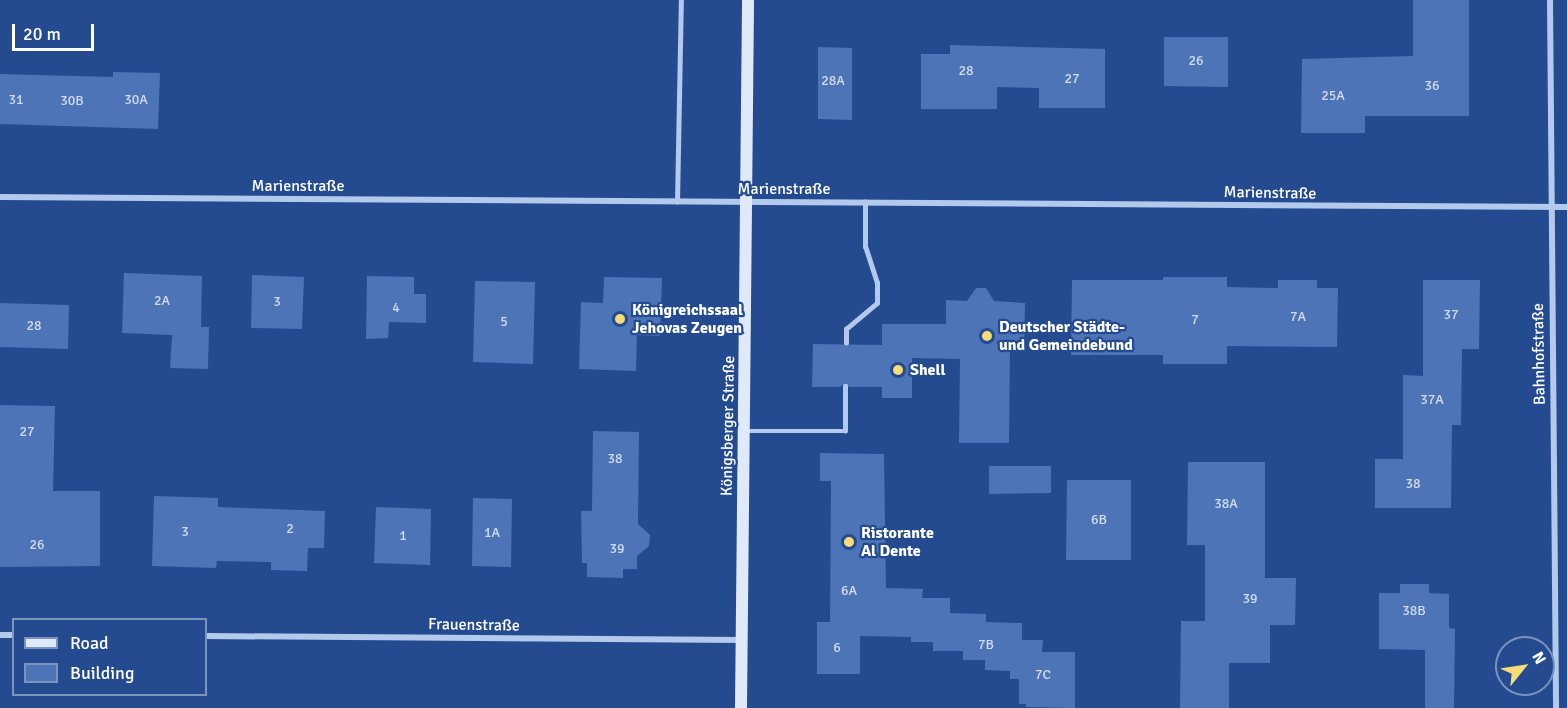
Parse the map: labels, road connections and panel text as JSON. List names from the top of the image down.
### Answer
{
  "streets": {
    "main road": ["Königsberger Straße"],
    "street": ["Marienstraße", "Bahnhofstraße", "Frauenstraße"]
  },
  "crossings": [
    ["Marienstraße", "Bahnhofstraße"],
    ["Marienstraße", "Königsberger Straße"],
    ["Königsberger Straße", "Frauenstraße"]
  ],
  "places": [
    "Königreichssaal Jehovas Zeugen",
    "Deutscher Städte- und Gemeindebund",
    "Shell",
    "Ristorante Al Dente"
  ],
  "house_numbers": [
    "26",
    "28",
    "27",
    "28A",
    "36",
    "25A",
    "31",
    "30A",
    "30B",
    "2A",
    "3",
    "4",
    "37",
    "7A",
    "7",
    "5",
    "28",
    "37A",
    "27",
    "38",
    "38",
    "38A",
    "6B",
    "2",
    "3",
    "1A",
    "1",
    "26",
    "39",
    "6A",
    "39",
    "38B",
    "7B",
    "6",
    "7C"
  ],
  "legend": ["Road", "Building"],
  "scale_bar": "20 m",
  "north": "top right"
}
